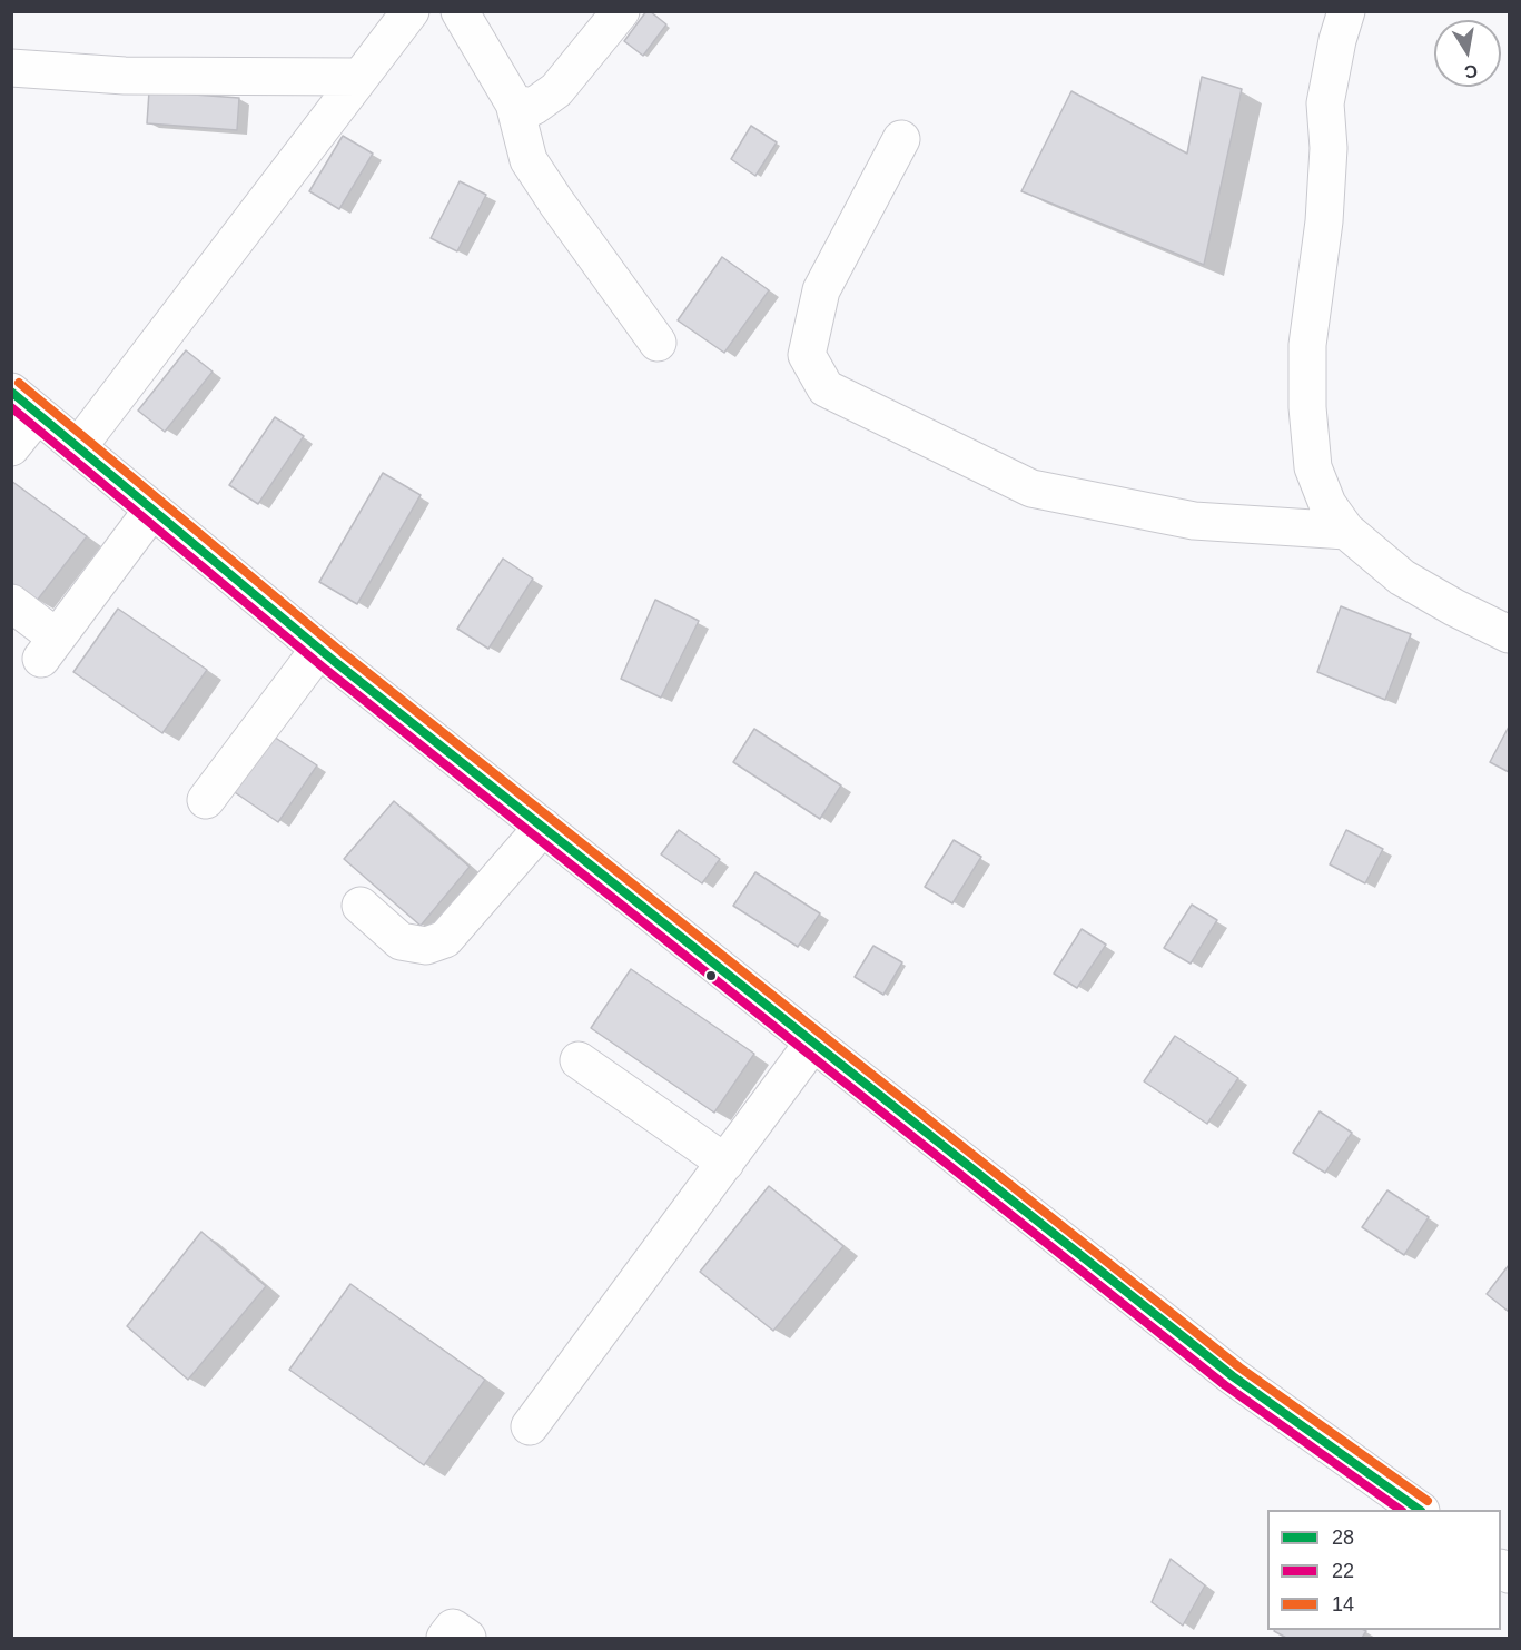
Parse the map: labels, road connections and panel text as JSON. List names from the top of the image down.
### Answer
{
  "lines": ["transit line 14", "transit line 28", "transit line 22"],
  "legend": ["28", "22", "14"],
  "north": "bottom"
}
